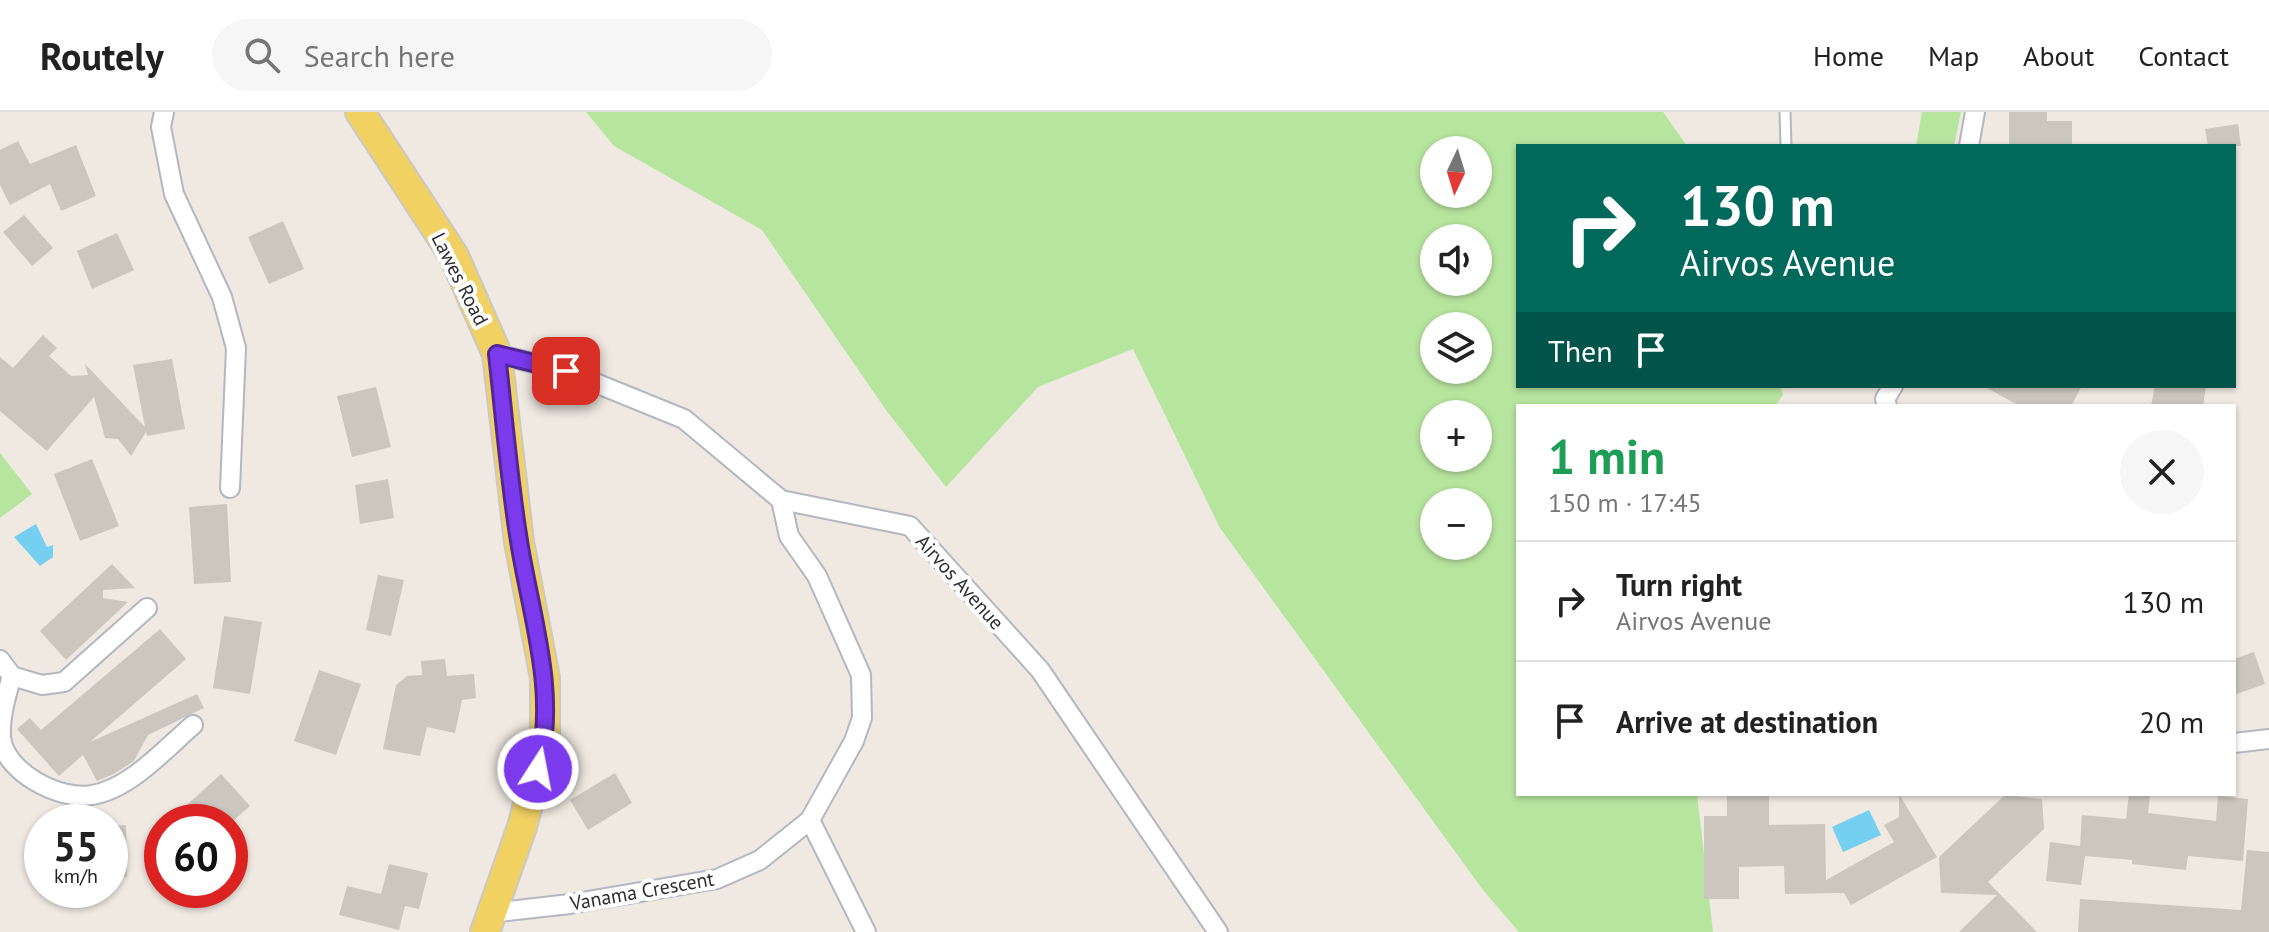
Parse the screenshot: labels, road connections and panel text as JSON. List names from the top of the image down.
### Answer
{
  "streets": {
    "main road": ["Lawes Road"],
    "street": ["Airvos Avenue", "Vanama Crescent"]
  },
  "crossings": [
    ["Lawes Road", "Airvos Avenue"],
    ["Lawes Road", "Vanama Crescent"],
    ["Airvos Avenue", "Vanama Crescent"]
  ],
  "north": "bottom",
  "page": {
    "header": "Routely",
    "search": "Search here",
    "nav": [
      "Home",
      "Map",
      "About",
      "Contact"
    ],
    "map_buttons": ["+", "−"],
    "turn": ["130 m", "Airvos Avenue"],
    "then": "Then",
    "heading": ["1 min", "150 m · 17:45"],
    "list": [
      {
        "name": "Turn right",
        "note": "Airvos Avenue",
        "value": "130 m"
      },
      {
        "name": "Arrive at destination",
        "value": "20 m"
      }
    ],
    "speed": "55 km/h",
    "limit": "60"
  }
}
